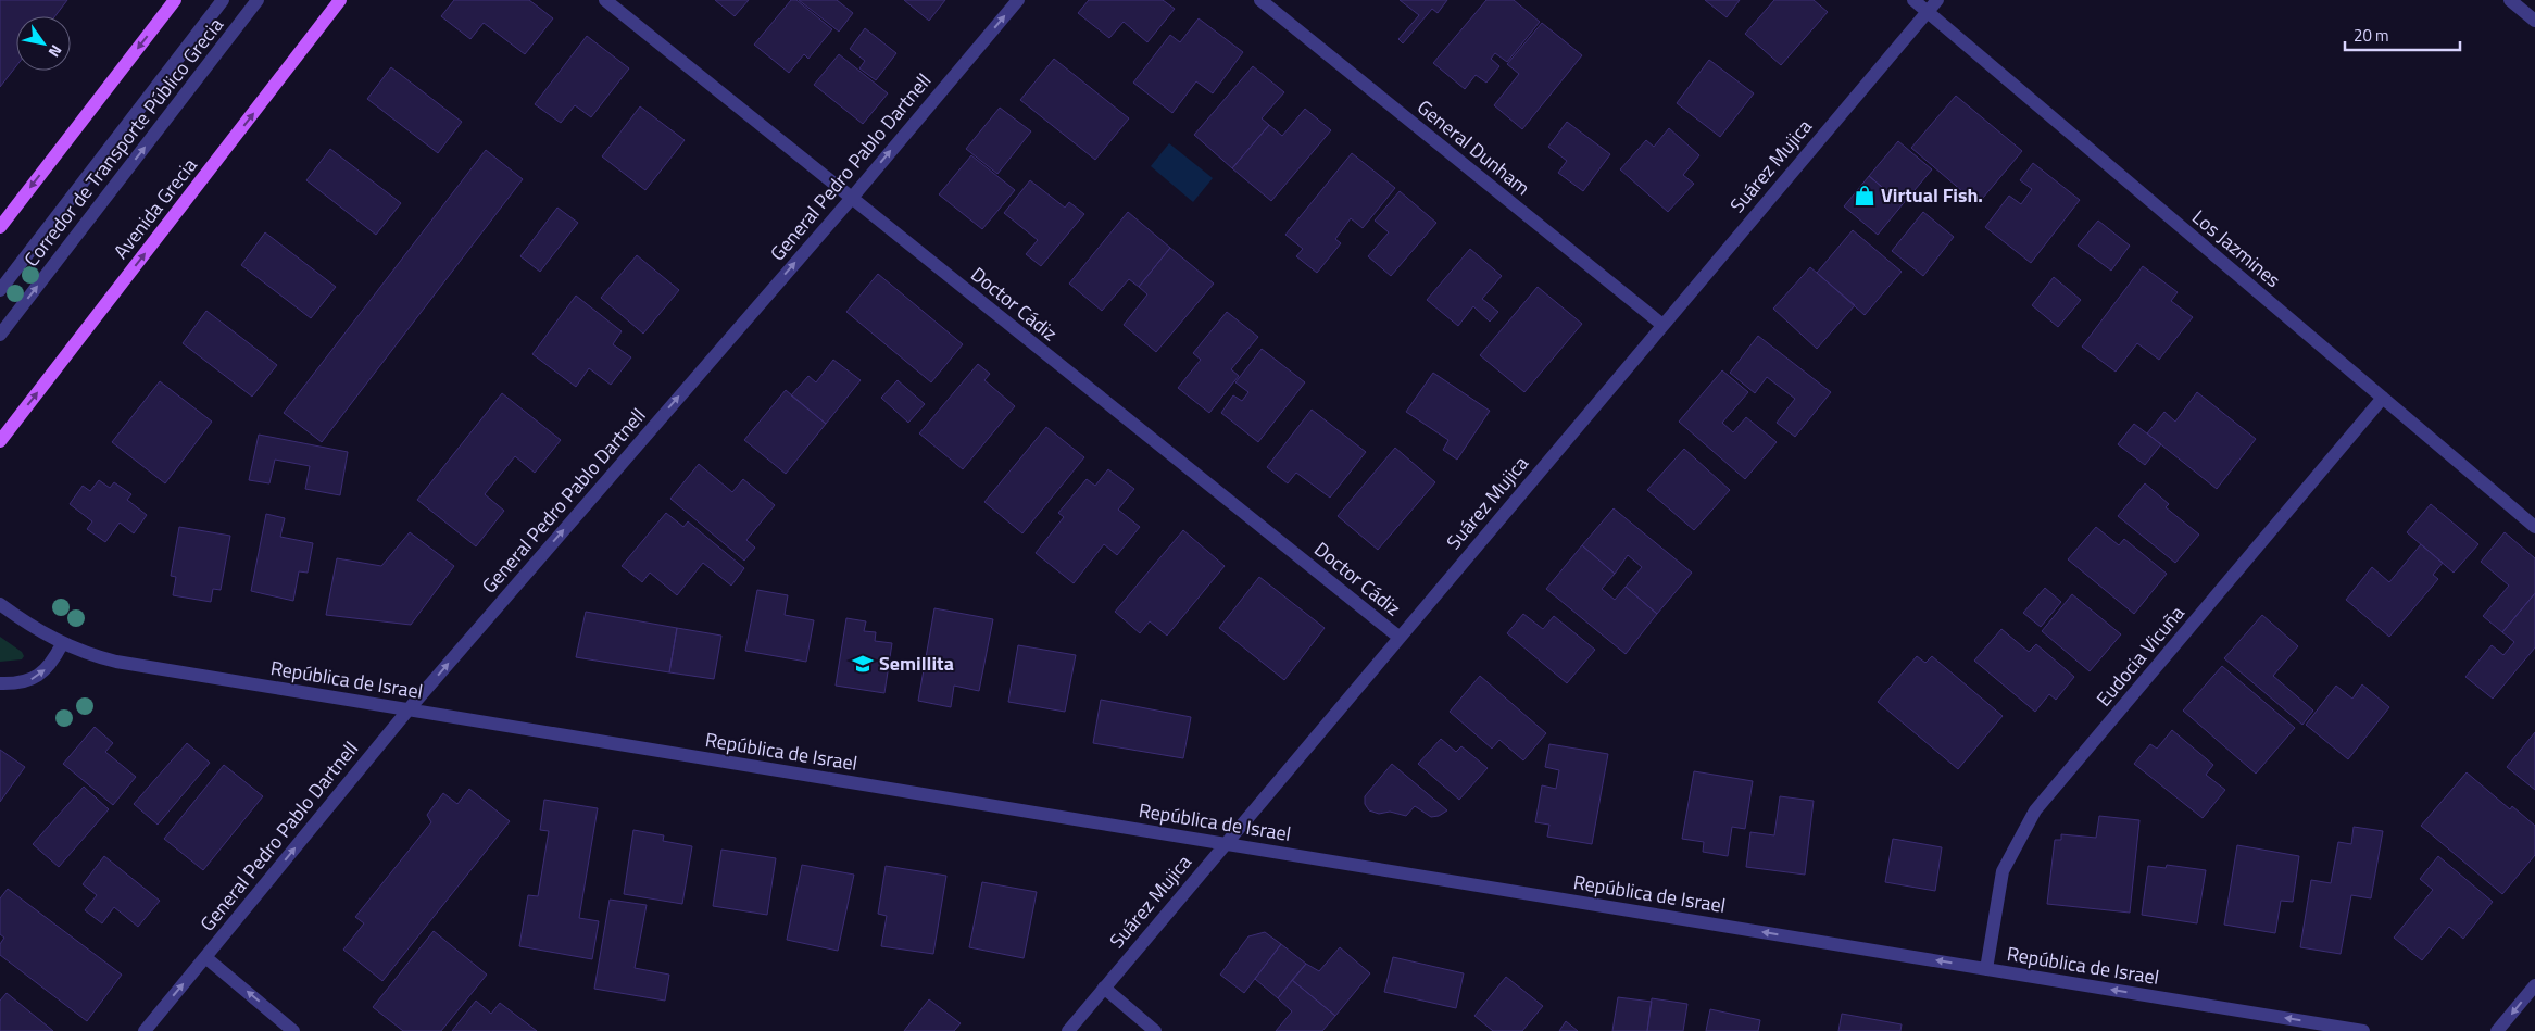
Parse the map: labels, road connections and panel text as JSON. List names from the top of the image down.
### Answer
{
  "streets": {
    "main road": ["Avenida Grecia"],
    "street": [
      "Corredor de Transporte Público Grecia",
      "General Dunham",
      "Suárez Mujica",
      "General Pedro Pablo Dartnell",
      "Los Jazmines",
      "Doctor Cádiz",
      "Eudocia Vicuña",
      "República de Israel"
    ]
  },
  "crossings": [
    ["General Dunham", "Suárez Mujica"],
    ["Suárez Mujica", "Los Jazmines"],
    ["Suárez Mujica", "Doctor Cádiz"],
    ["Suárez Mujica", "República de Israel"],
    ["General Pedro Pablo Dartnell", "Doctor Cádiz"],
    ["General Pedro Pablo Dartnell", "República de Israel"],
    ["Los Jazmines", "Eudocia Vicuña"],
    ["Eudocia Vicuña", "República de Israel"]
  ],
  "one_way": ["General Pedro Pablo Dartnell", "Avenida Grecia", "República de Israel"],
  "places": {
    "shop": ["Virtual Fish."],
    "school or university": ["Semillita"]
  },
  "scale_bar": "20 m",
  "north": "bottom right"
}
